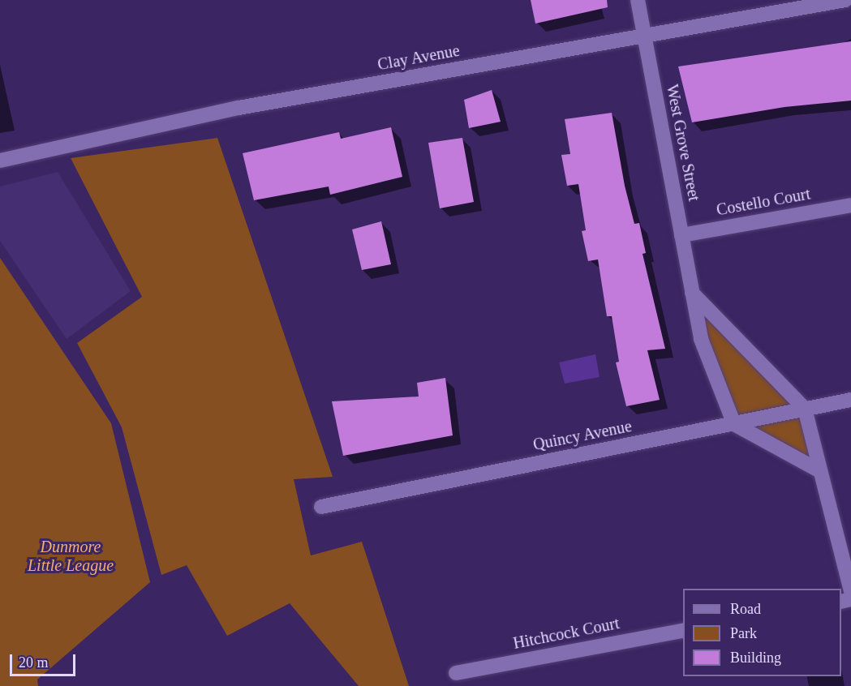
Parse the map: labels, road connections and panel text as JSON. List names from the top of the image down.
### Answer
{
  "streets": {
    "street": [
      "Clay Avenue",
      "West Grove Street",
      "Costello Court",
      "Quincy Avenue",
      "Hitchcock Court"
    ]
  },
  "crossings": [
    ["Clay Avenue", "West Grove Street"],
    ["West Grove Street", "Costello Court"],
    ["West Grove Street", "Quincy Avenue"]
  ],
  "parks": ["Dunmore Little League"],
  "legend": ["Road", "Park", "Building"],
  "scale_bar": "20 m"
}
